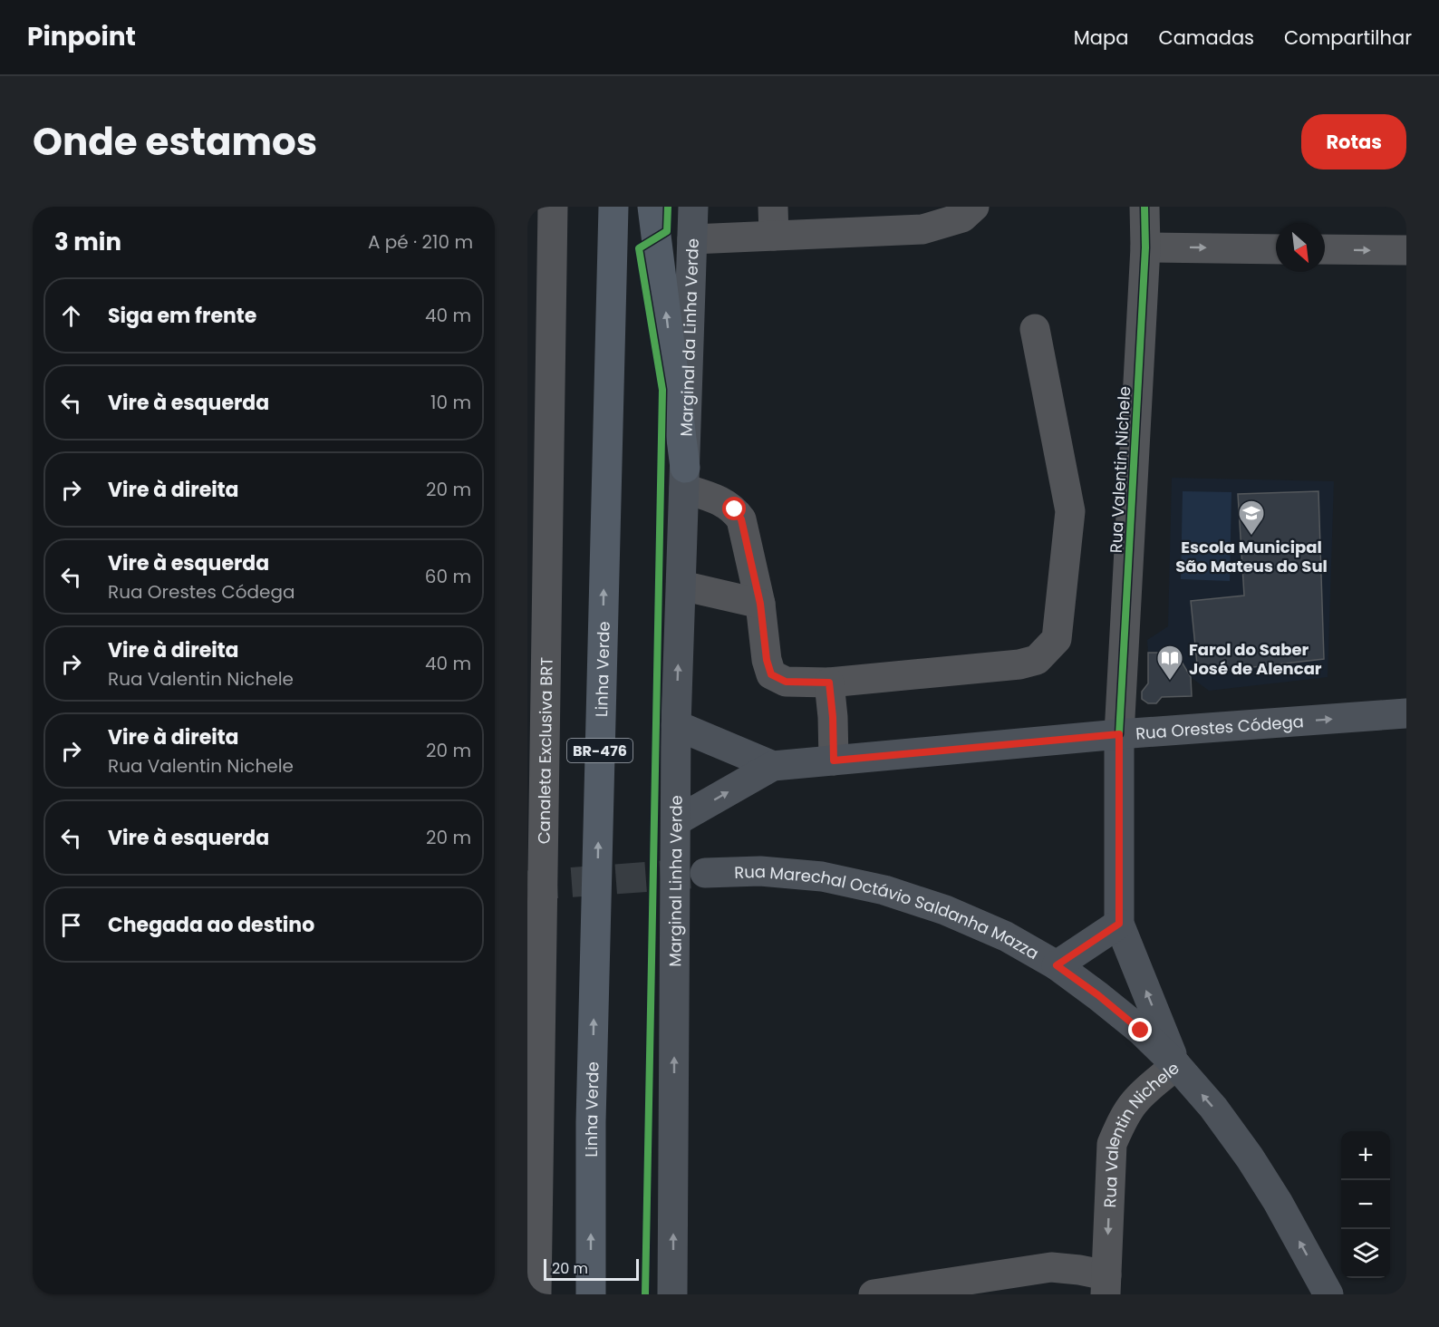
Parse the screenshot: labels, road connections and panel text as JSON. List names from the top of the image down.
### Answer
{
  "streets": {
    "highway": ["Linha Verde", "BR-476"],
    "main road": [
      "Marginal da Linha Verde",
      "Rua Valentin Nichele",
      "Rua Orestes Códega",
      "Marginal Linha Verde",
      "Rua Marechal Octávio Saldanha Mazza"
    ],
    "street": ["Canaleta Exclusiva BRT"]
  },
  "crossings": [
    ["Marginal da Linha Verde", "Marginal Linha Verde"],
    ["Rua Valentin Nichele", "Rua Orestes Códega"],
    ["Rua Valentin Nichele", "Rua Marechal Octávio Saldanha Mazza"],
    ["Rua Orestes Códega", "Marginal Linha Verde"]
  ],
  "one_way": ["Linha Verde", "Rua Orestes Códega", "Marginal Linha Verde"],
  "places": {
    "school or university": ["Escola Municipal São Mateus do Sul"],
    "library": ["Farol do Saber José de Alencar"]
  },
  "scale_bar": "20 m",
  "north": "bottom right",
  "page": {
    "header": "Pinpoint",
    "nav": ["Mapa", "Camadas", "Compartilhar"],
    "title": "Onde estamos",
    "buttons": "Rotas",
    "heading": ["3 min", "A pé · 210 m"],
    "list": [
      ["Siga em frente", "40 m"],
      ["Vire à esquerda", "10 m"],
      ["Vire à direita", "20 m"],
      ["Vire à esquerda", "Rua Orestes Códega", "60 m"],
      ["Vire à direita", "Rua Valentin Nichele", "40 m"],
      ["Vire à direita", "Rua Valentin Nichele", "20 m"],
      ["Vire à esquerda", "20 m"],
      "Chegada ao destino"
    ],
    "map_buttons": ["+", "−"],
    "scale": "20 m"
  }
}
